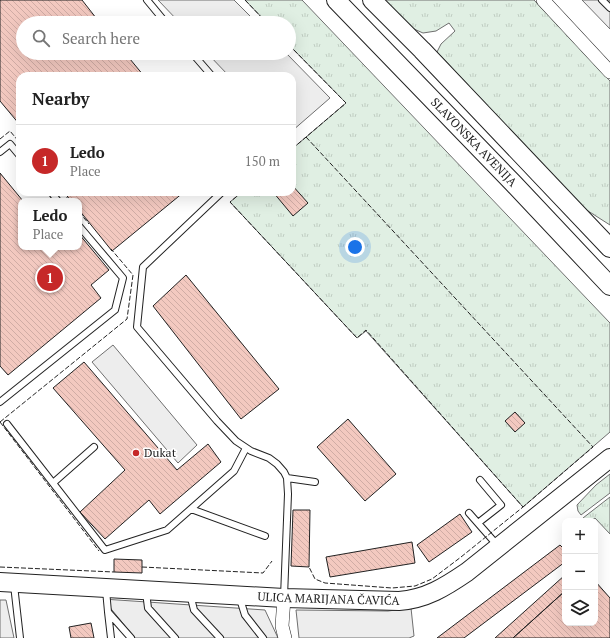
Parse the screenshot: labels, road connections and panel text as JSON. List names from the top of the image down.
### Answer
{
  "streets": {
    "main road": ["SLAVONSKA AVENIJA", "ULICA MARIJANA ČAVIĆA"]
  },
  "places": ["Dukat"],
  "page": {
    "search": "Search here",
    "heading": "Nearby",
    "list": [
      {
        "mark": "1",
        "name": "Ledo",
        "note": "Place",
        "value": "150 m"
      }
    ],
    "popup": ["Ledo", "Place"],
    "pins": "1",
    "map_buttons": ["+", "−"]
  }
}
